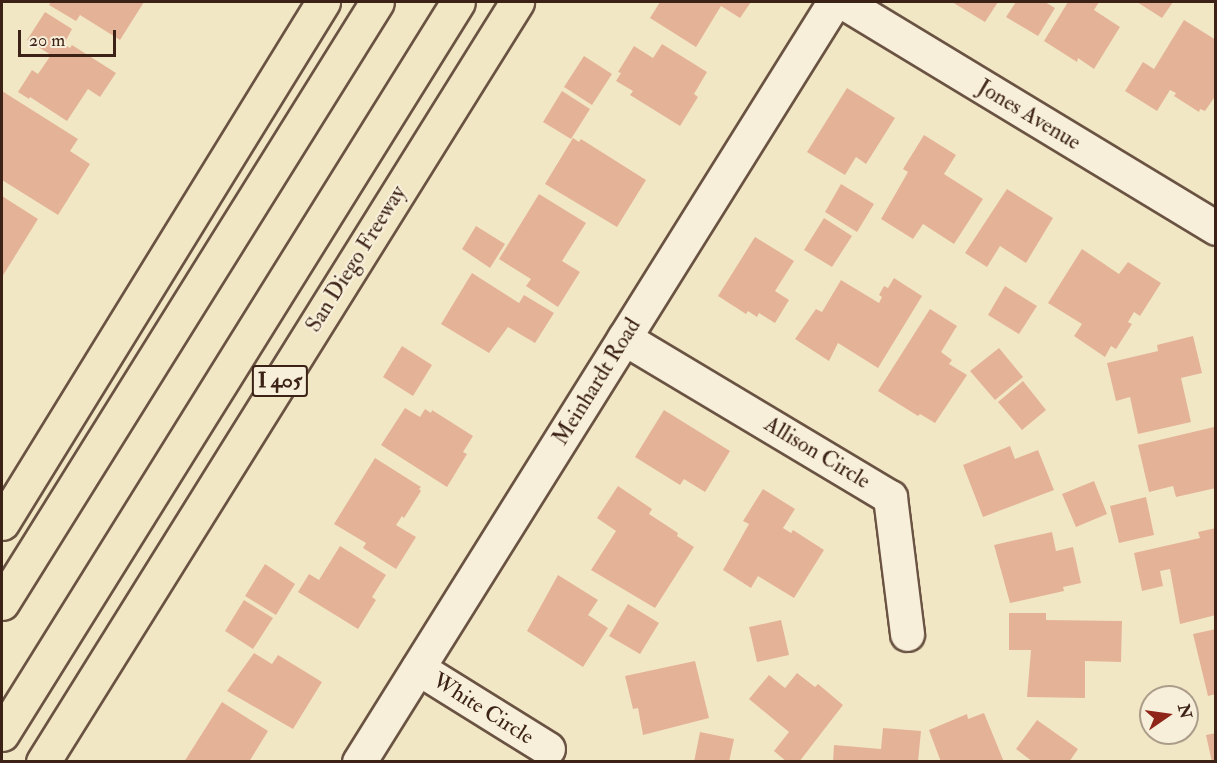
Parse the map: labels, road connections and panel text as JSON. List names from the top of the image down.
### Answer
{
  "streets": {
    "highway": ["San Diego Freeway", "I 405"],
    "street": [
      "Jones Avenue",
      "Meinhardt Road",
      "Allison Circle",
      "White Circle"
    ]
  },
  "crossings": [
    ["Meinhardt Road", "Allison Circle"],
    ["Meinhardt Road", "White Circle"]
  ],
  "scale_bar": "20 m",
  "north": "right"
}
